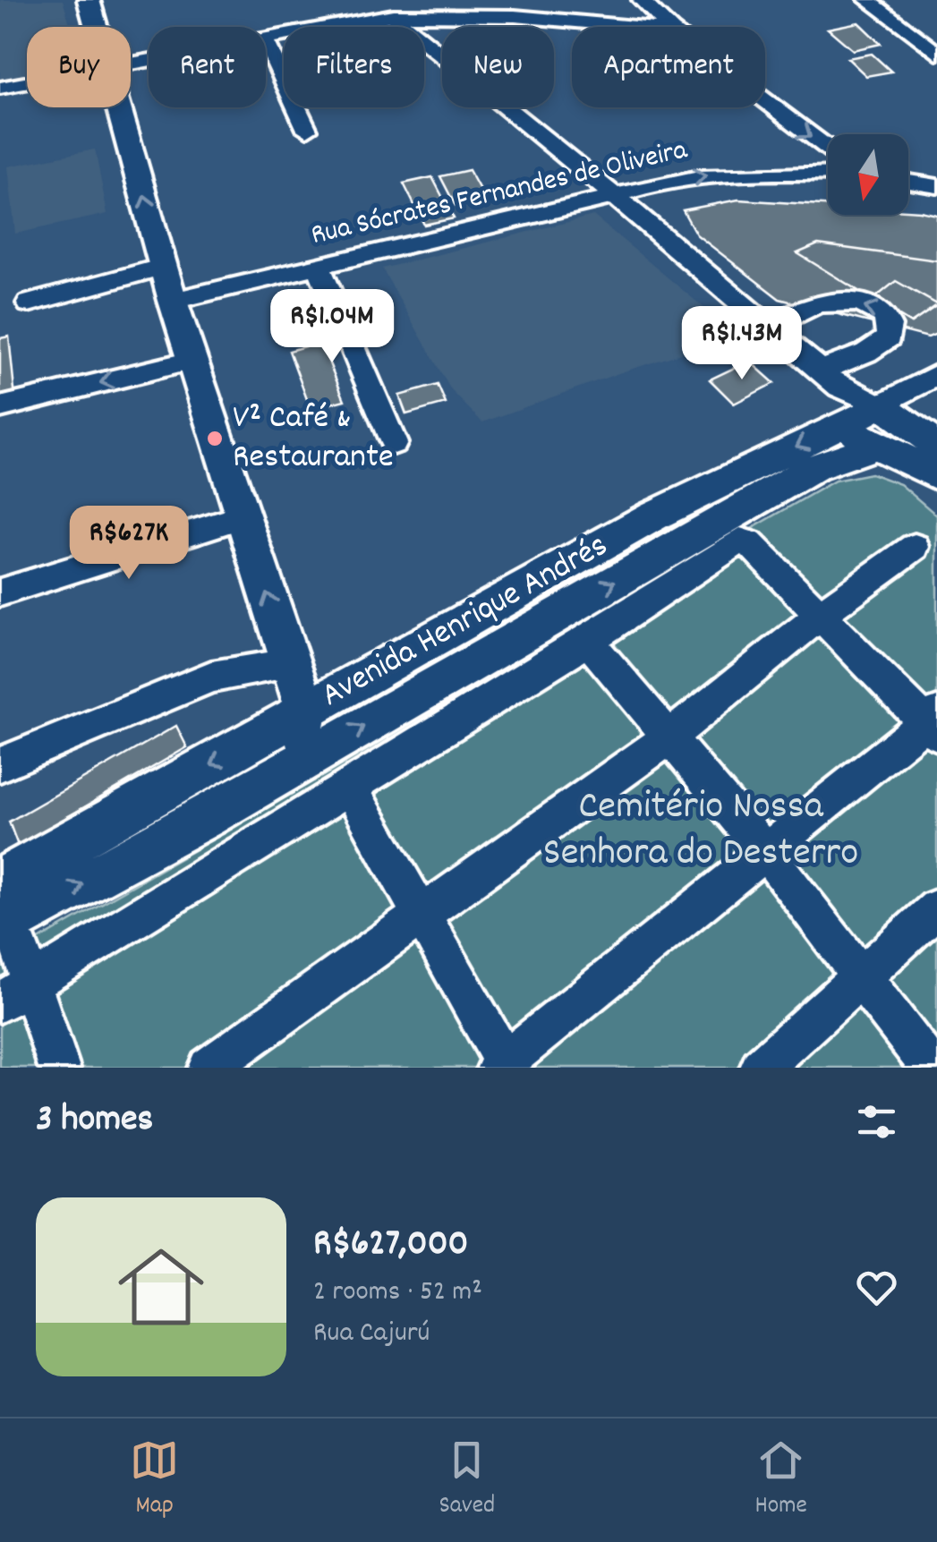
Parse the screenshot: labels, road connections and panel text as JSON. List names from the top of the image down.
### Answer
{
  "streets": {
    "main road": ["Avenida Henrique Andrés"],
    "street": ["Rua Sócrates Fernandes de Oliveira"]
  },
  "parks": ["Cemitério Nossa Senhora do Desterro"],
  "places": ["V² Café & Restaurante"],
  "north": "bottom",
  "page": {
    "chip": [
      "Buy",
      "Rent",
      "Filters",
      "New",
      "Apartment"
    ],
    "price": ["R$1.04M", "R$1.43M", "R$627K"],
    "heading": "3 homes",
    "list": [
      {
        "name": "R$627,000",
        "note": "2 rooms · 52 m² · Rua Cajurú"
      }
    ],
    "tabs": ["Map", "Saved", "Home"]
  }
}
